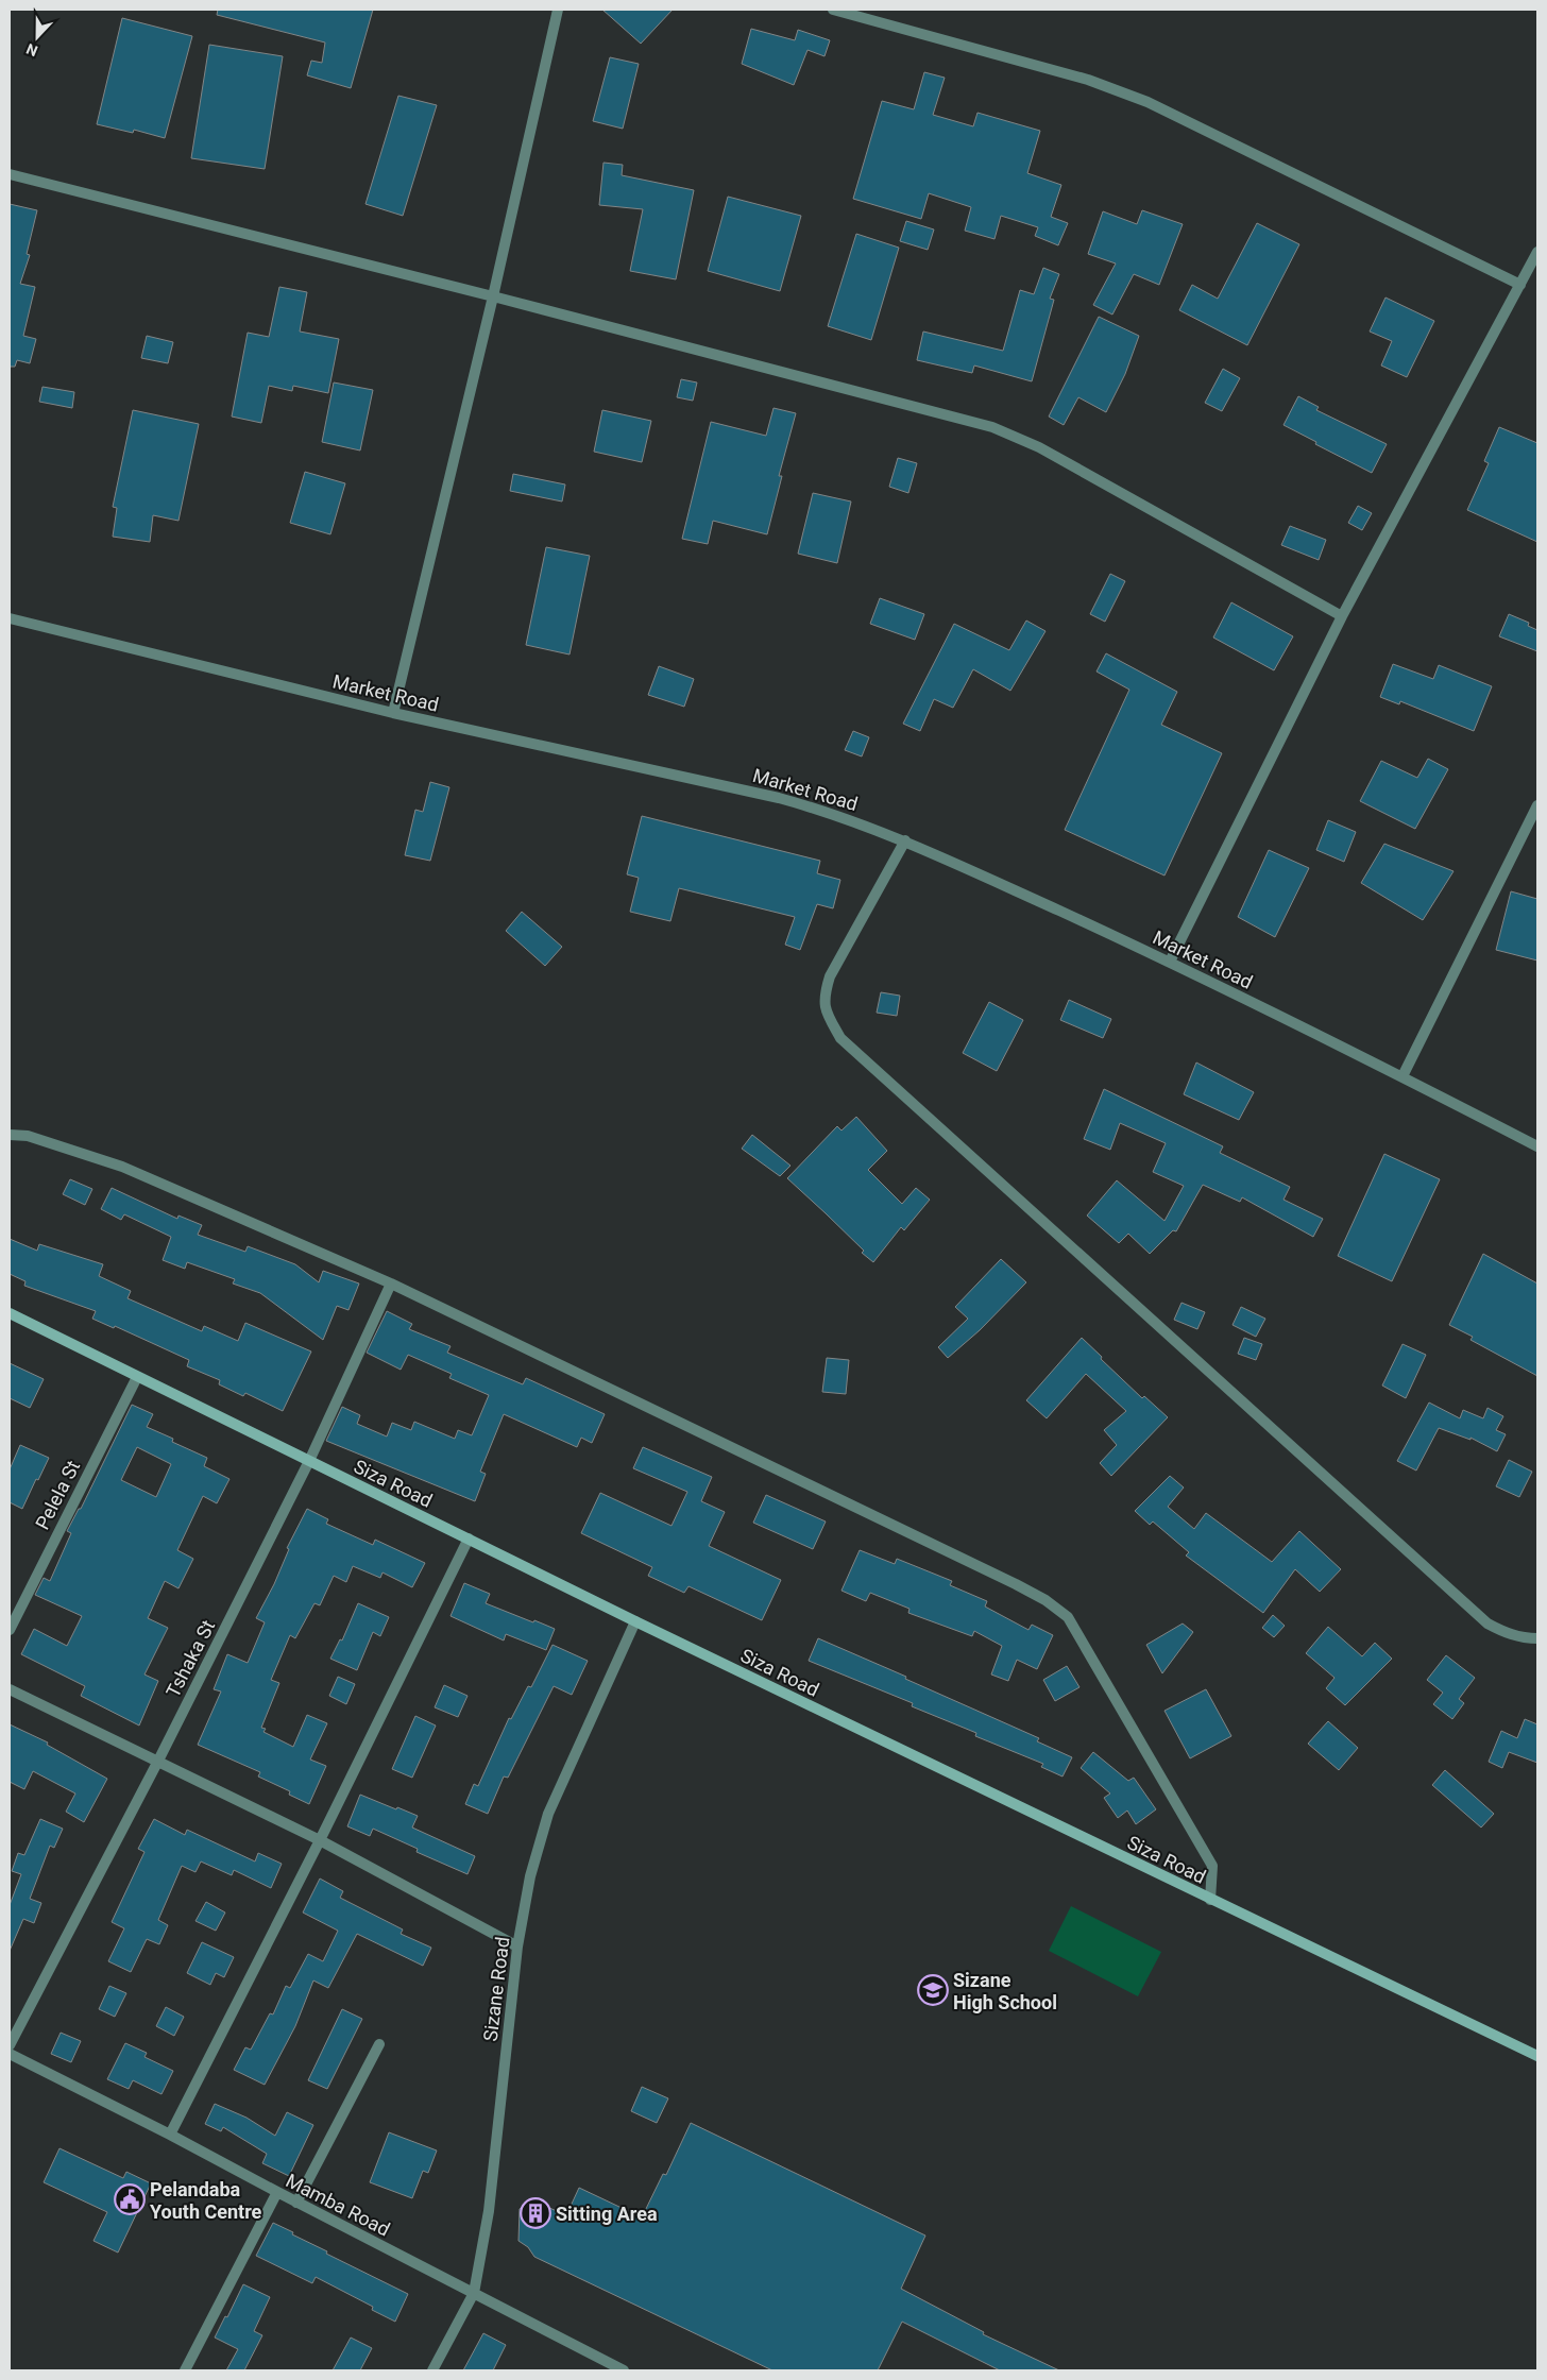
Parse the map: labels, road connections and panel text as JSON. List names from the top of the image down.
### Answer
{
  "streets": {
    "street": [
      "Market Road",
      "Siza Road",
      "Pelela St",
      "Tshaka St",
      "Sizane Road",
      "Mamba Road"
    ]
  },
  "crossings": [
    ["Siza Road", "Pelela St"],
    ["Siza Road", "Tshaka St"],
    ["Siza Road", "Sizane Road"],
    ["Sizane Road", "Mamba Road"]
  ],
  "places": {
    "school or university": ["Sizane High School"],
    "public building": ["Pelandaba Youth Centre"],
    "building": ["Sitting Area"]
  },
  "north": "bottom"
}
